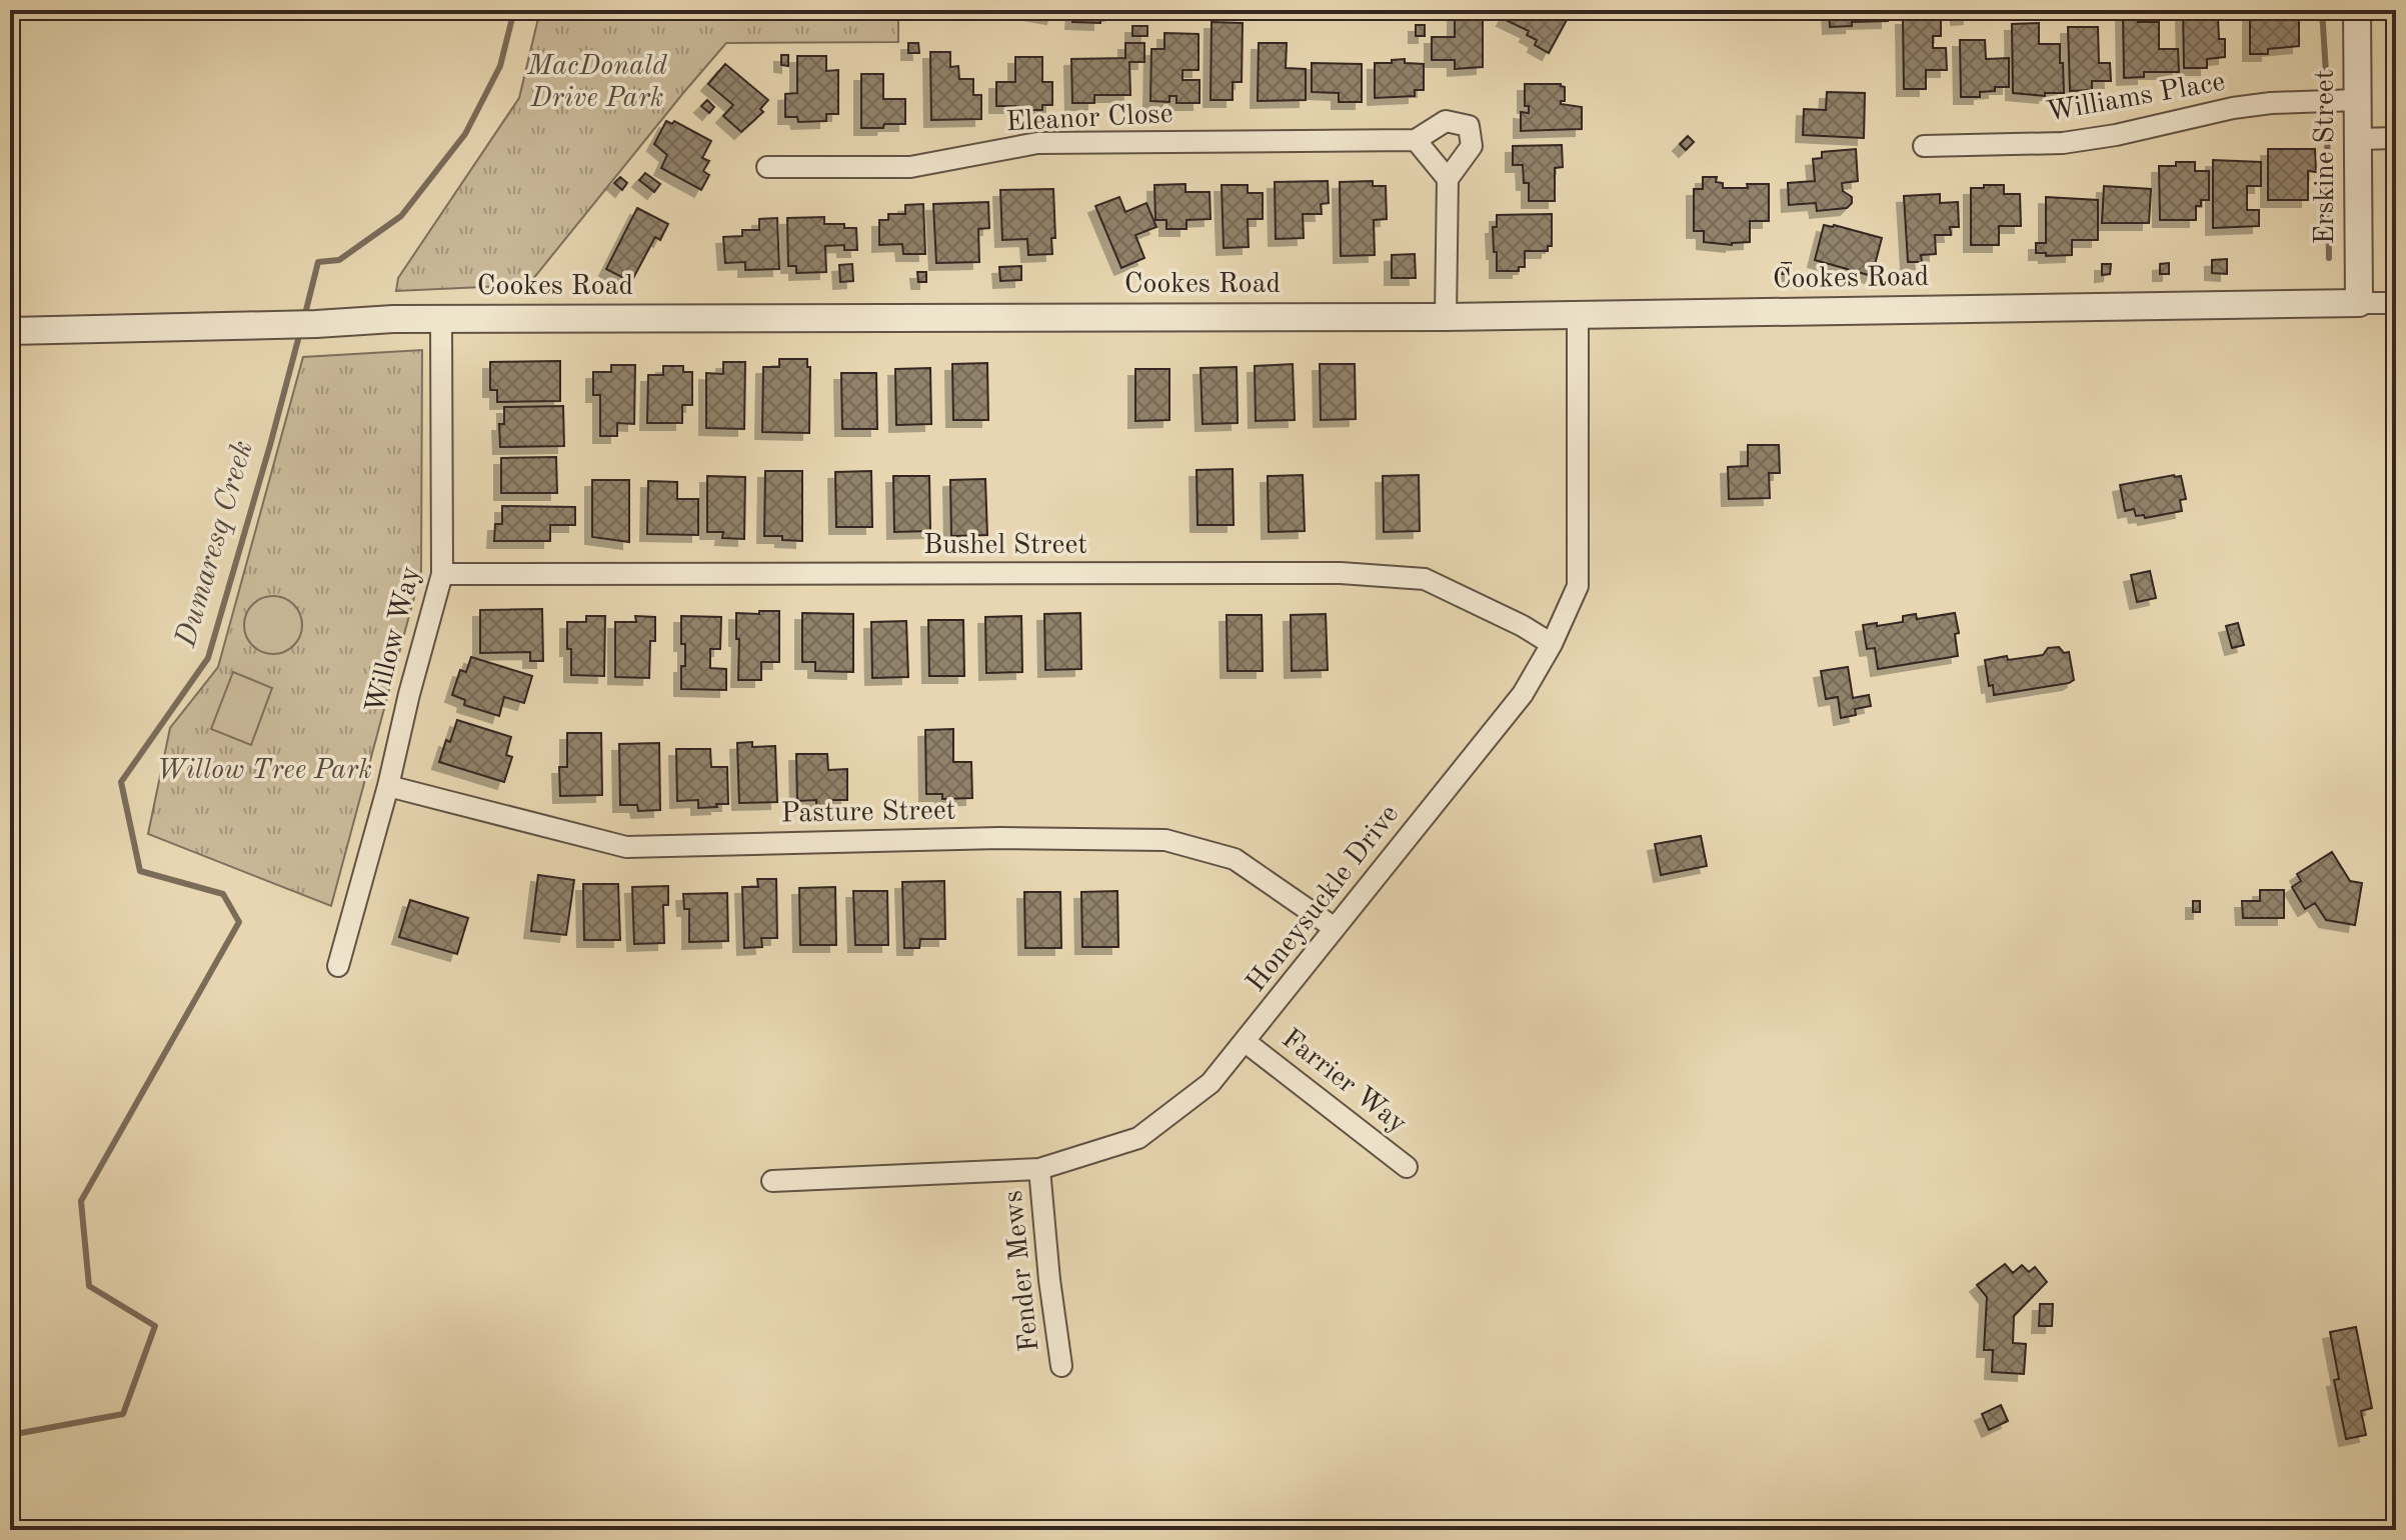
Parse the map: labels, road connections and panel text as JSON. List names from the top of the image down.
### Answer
{
  "streets": {
    "street": [
      "Williams Place",
      "Eleanor Close",
      "Erskine Street",
      "Cookes Road",
      "Bushel Street",
      "Willow Way",
      "Pasture Street",
      "Honeysuckle Drive",
      "Farrier Way",
      "Fender Mews"
    ]
  },
  "crossings": [
    ["Williams Place", "Erskine Street"],
    ["Erskine Street", "Cookes Road"],
    ["Cookes Road", "Willow Way"],
    ["Cookes Road", "Honeysuckle Drive"],
    ["Bushel Street", "Willow Way"],
    ["Bushel Street", "Honeysuckle Drive"],
    ["Willow Way", "Pasture Street"],
    ["Pasture Street", "Honeysuckle Drive"],
    ["Honeysuckle Drive", "Farrier Way"],
    ["Honeysuckle Drive", "Fender Mews"]
  ],
  "water": ["Dumaresq Creek"],
  "parks": ["MacDonald Drive Park", "Willow Tree Park"]
}
